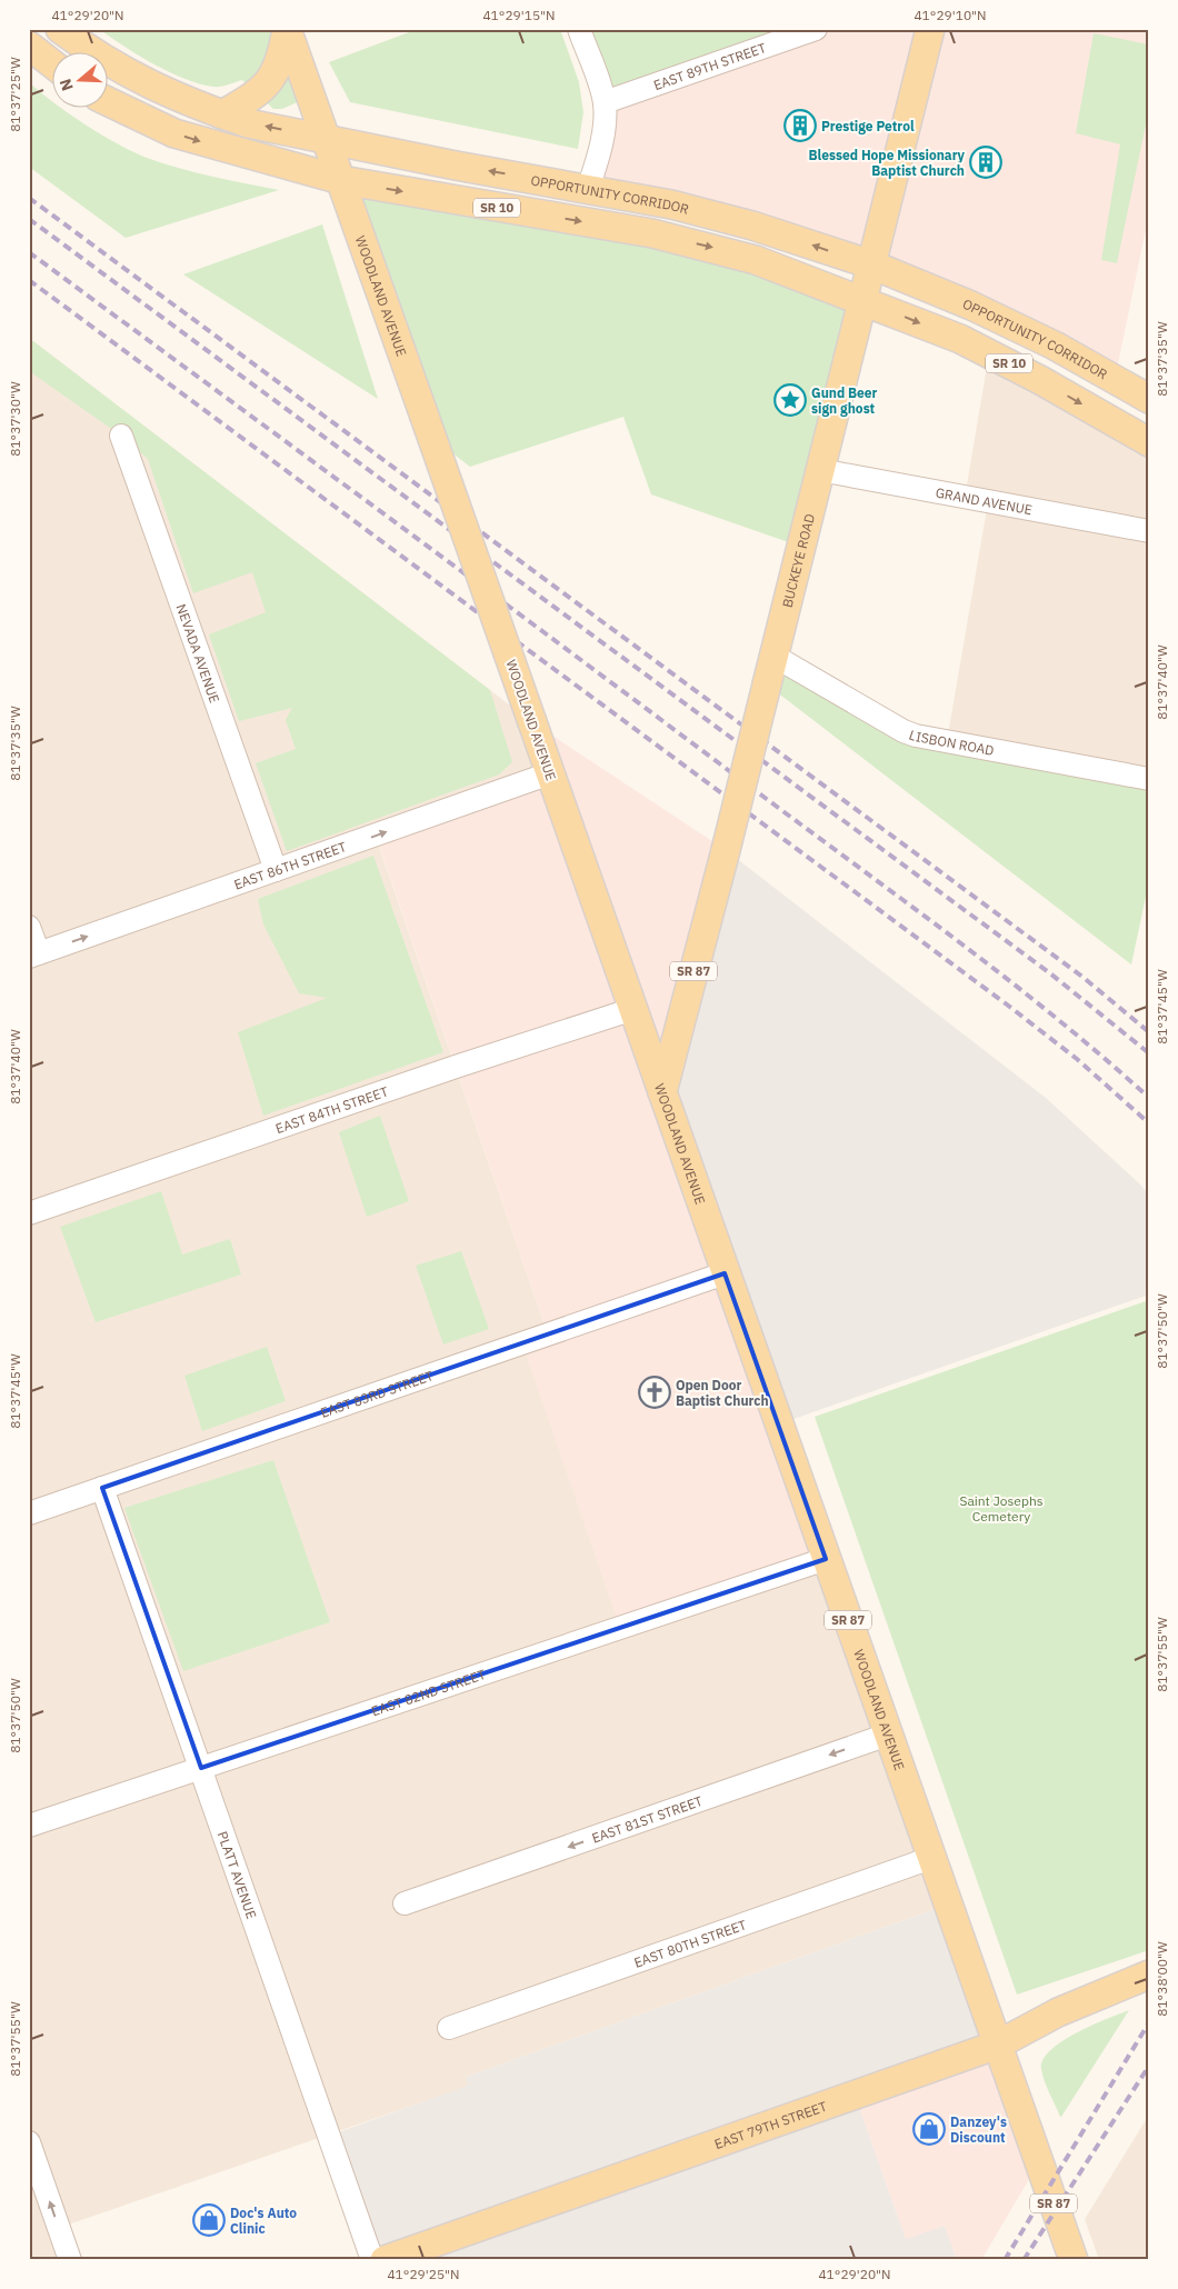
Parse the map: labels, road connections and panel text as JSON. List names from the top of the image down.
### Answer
{
  "streets": {
    "main road": [
      "OPPORTUNITY CORRIDOR",
      "SR 10",
      "WOODLAND AVENUE",
      "BUCKEYE ROAD",
      "SR 87",
      "EAST 79TH STREET"
    ],
    "street": [
      "EAST 89TH STREET",
      "GRAND AVENUE",
      "NEVADA AVENUE",
      "LISBON ROAD",
      "EAST 86TH STREET",
      "EAST 84TH STREET",
      "EAST 83RD STREET",
      "EAST 82ND STREET",
      "EAST 81ST STREET",
      "PLATT AVENUE",
      "EAST 80TH STREET"
    ]
  },
  "crossings": [
    ["OPPORTUNITY CORRIDOR", "WOODLAND AVENUE"],
    ["OPPORTUNITY CORRIDOR", "BUCKEYE ROAD"],
    ["SR 10", "WOODLAND AVENUE"],
    ["SR 10", "BUCKEYE ROAD"],
    ["WOODLAND AVENUE", "BUCKEYE ROAD"],
    ["WOODLAND AVENUE", "EAST 86TH STREET"],
    ["WOODLAND AVENUE", "EAST 84TH STREET"],
    ["WOODLAND AVENUE", "EAST 83RD STREET"],
    ["WOODLAND AVENUE", "EAST 82ND STREET"],
    ["WOODLAND AVENUE", "EAST 81ST STREET"],
    ["WOODLAND AVENUE", "EAST 80TH STREET"],
    ["WOODLAND AVENUE", "EAST 79TH STREET"],
    ["GRAND AVENUE", "BUCKEYE ROAD"],
    ["BUCKEYE ROAD", "LISBON ROAD"],
    ["NEVADA AVENUE", "EAST 86TH STREET"],
    ["EAST 83RD STREET", "PLATT AVENUE"],
    ["EAST 82ND STREET", "PLATT AVENUE"]
  ],
  "one_way": ["EAST 86TH STREET", "EAST 81ST STREET"],
  "parks": ["Saint Josephs Cemetery"],
  "places": {
    "building": ["Prestige Petrol", "Blessed Hope Missionary Baptist Church"],
    "place": ["Gund Beer sign ghost"],
    "church": ["Open Door Baptist Church"],
    "shop": ["Danzey's Discount", "Doc's Auto Clinic"]
  },
  "north": "left",
  "coordinates": [
    "41°29'20\"N",
    "41°29'15\"N",
    "41°29'10\"N",
    "81°37'25\"W",
    "81°37'35\"W",
    "81°37'30\"W",
    "81°37'40\"W",
    "81°37'45\"W",
    "81°37'50\"W",
    "81°37'55\"W",
    "81°38'00\"W",
    "41°29'25\"N"
  ]
}
